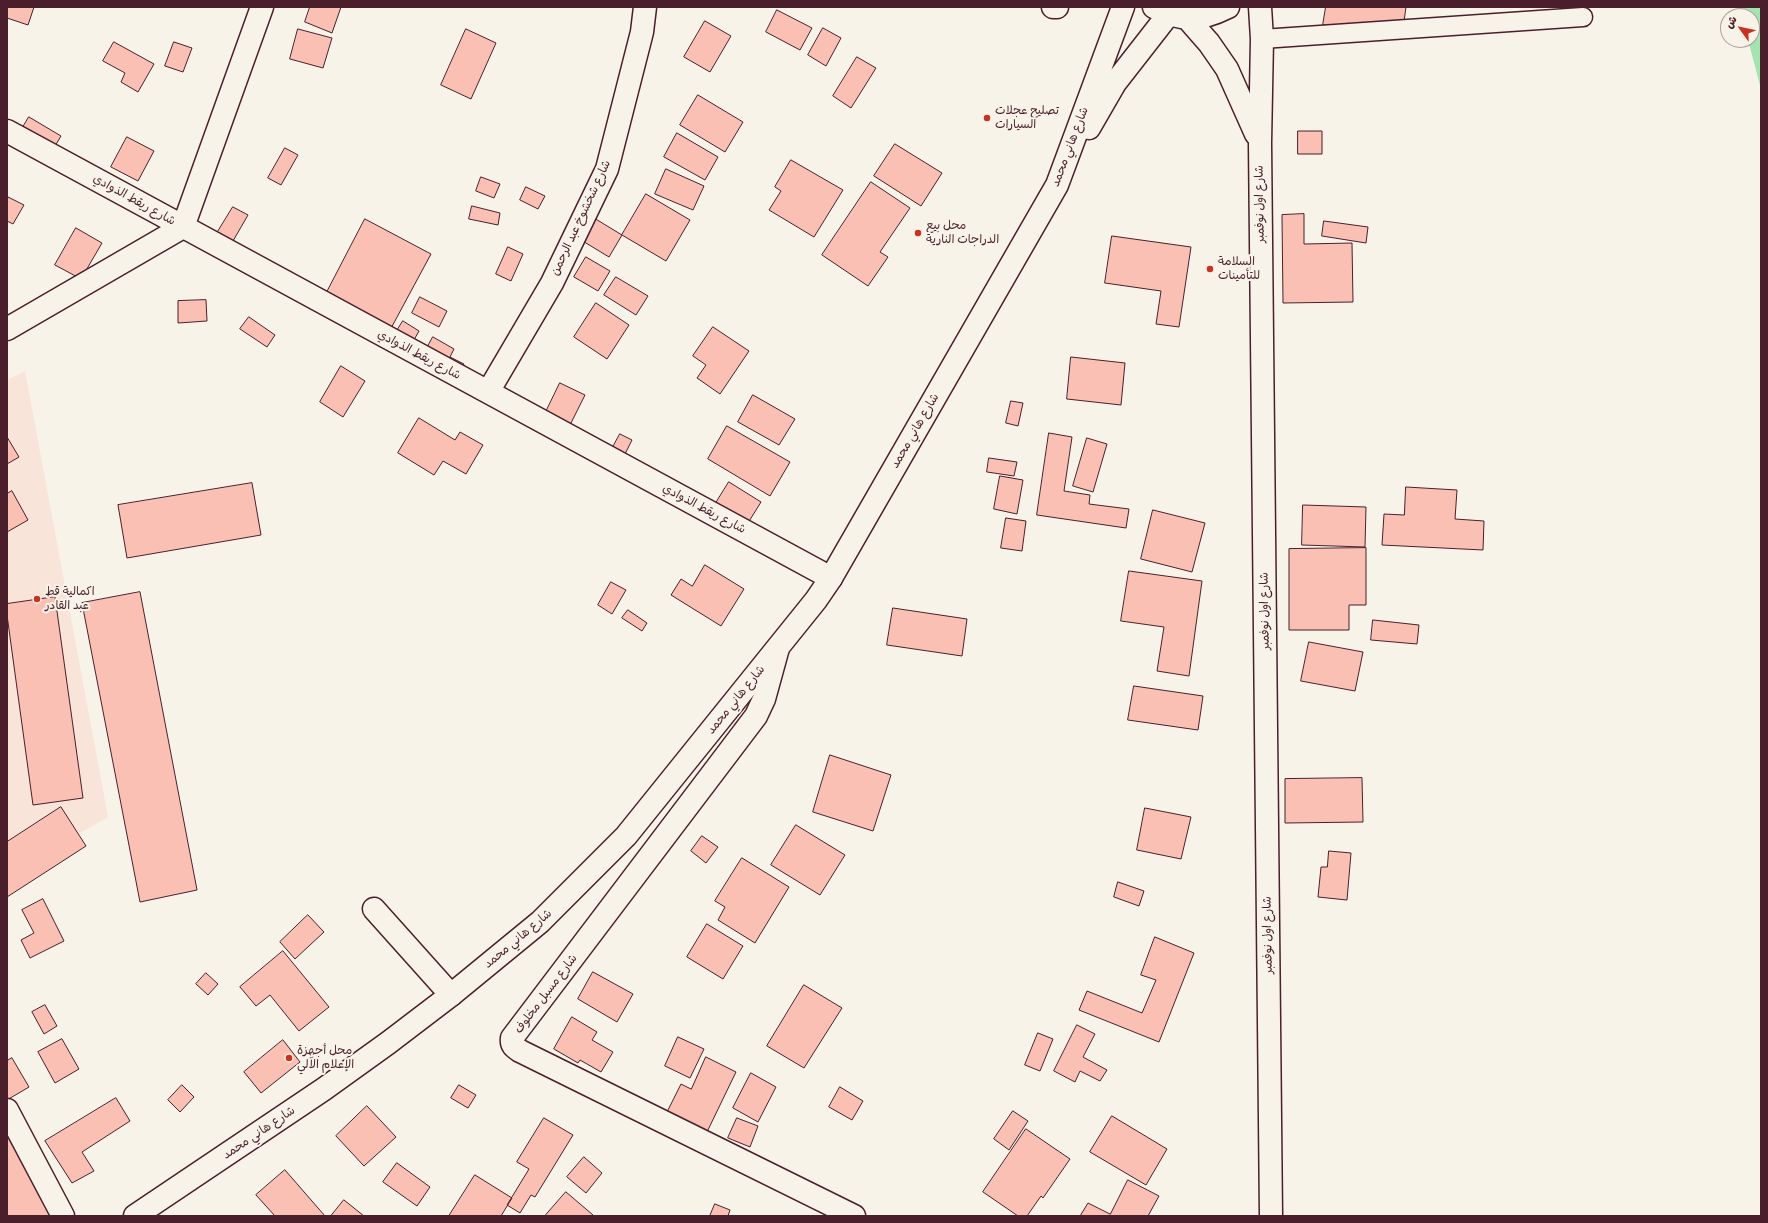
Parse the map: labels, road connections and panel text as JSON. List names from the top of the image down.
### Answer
{
  "streets": {
    "street": [
      "شارع هاني محمد",
      "شارع ريقط الذوادي",
      "شارع اول نوفمبر",
      "شارع شخشوخ عبد الرحمن",
      "شارع مسبل مخلوف"
    ]
  },
  "crossings": [
    ["شارع هاني محمد", "شارع ريقط الذوادي"],
    ["شارع هاني محمد", "شارع مسبل مخلوف"],
    ["شارع ريقط الذوادي", "شارع شخشوخ عبد الرحمن"]
  ],
  "places": [
    "تصليح عجلات السيارات",
    "محل بيع الدراجات النارية",
    "السلامة للتأمينات",
    "اكمالية قط عبد القادر",
    "محل أجهزة الإعلام الآلي"
  ],
  "north": "top left"
}
